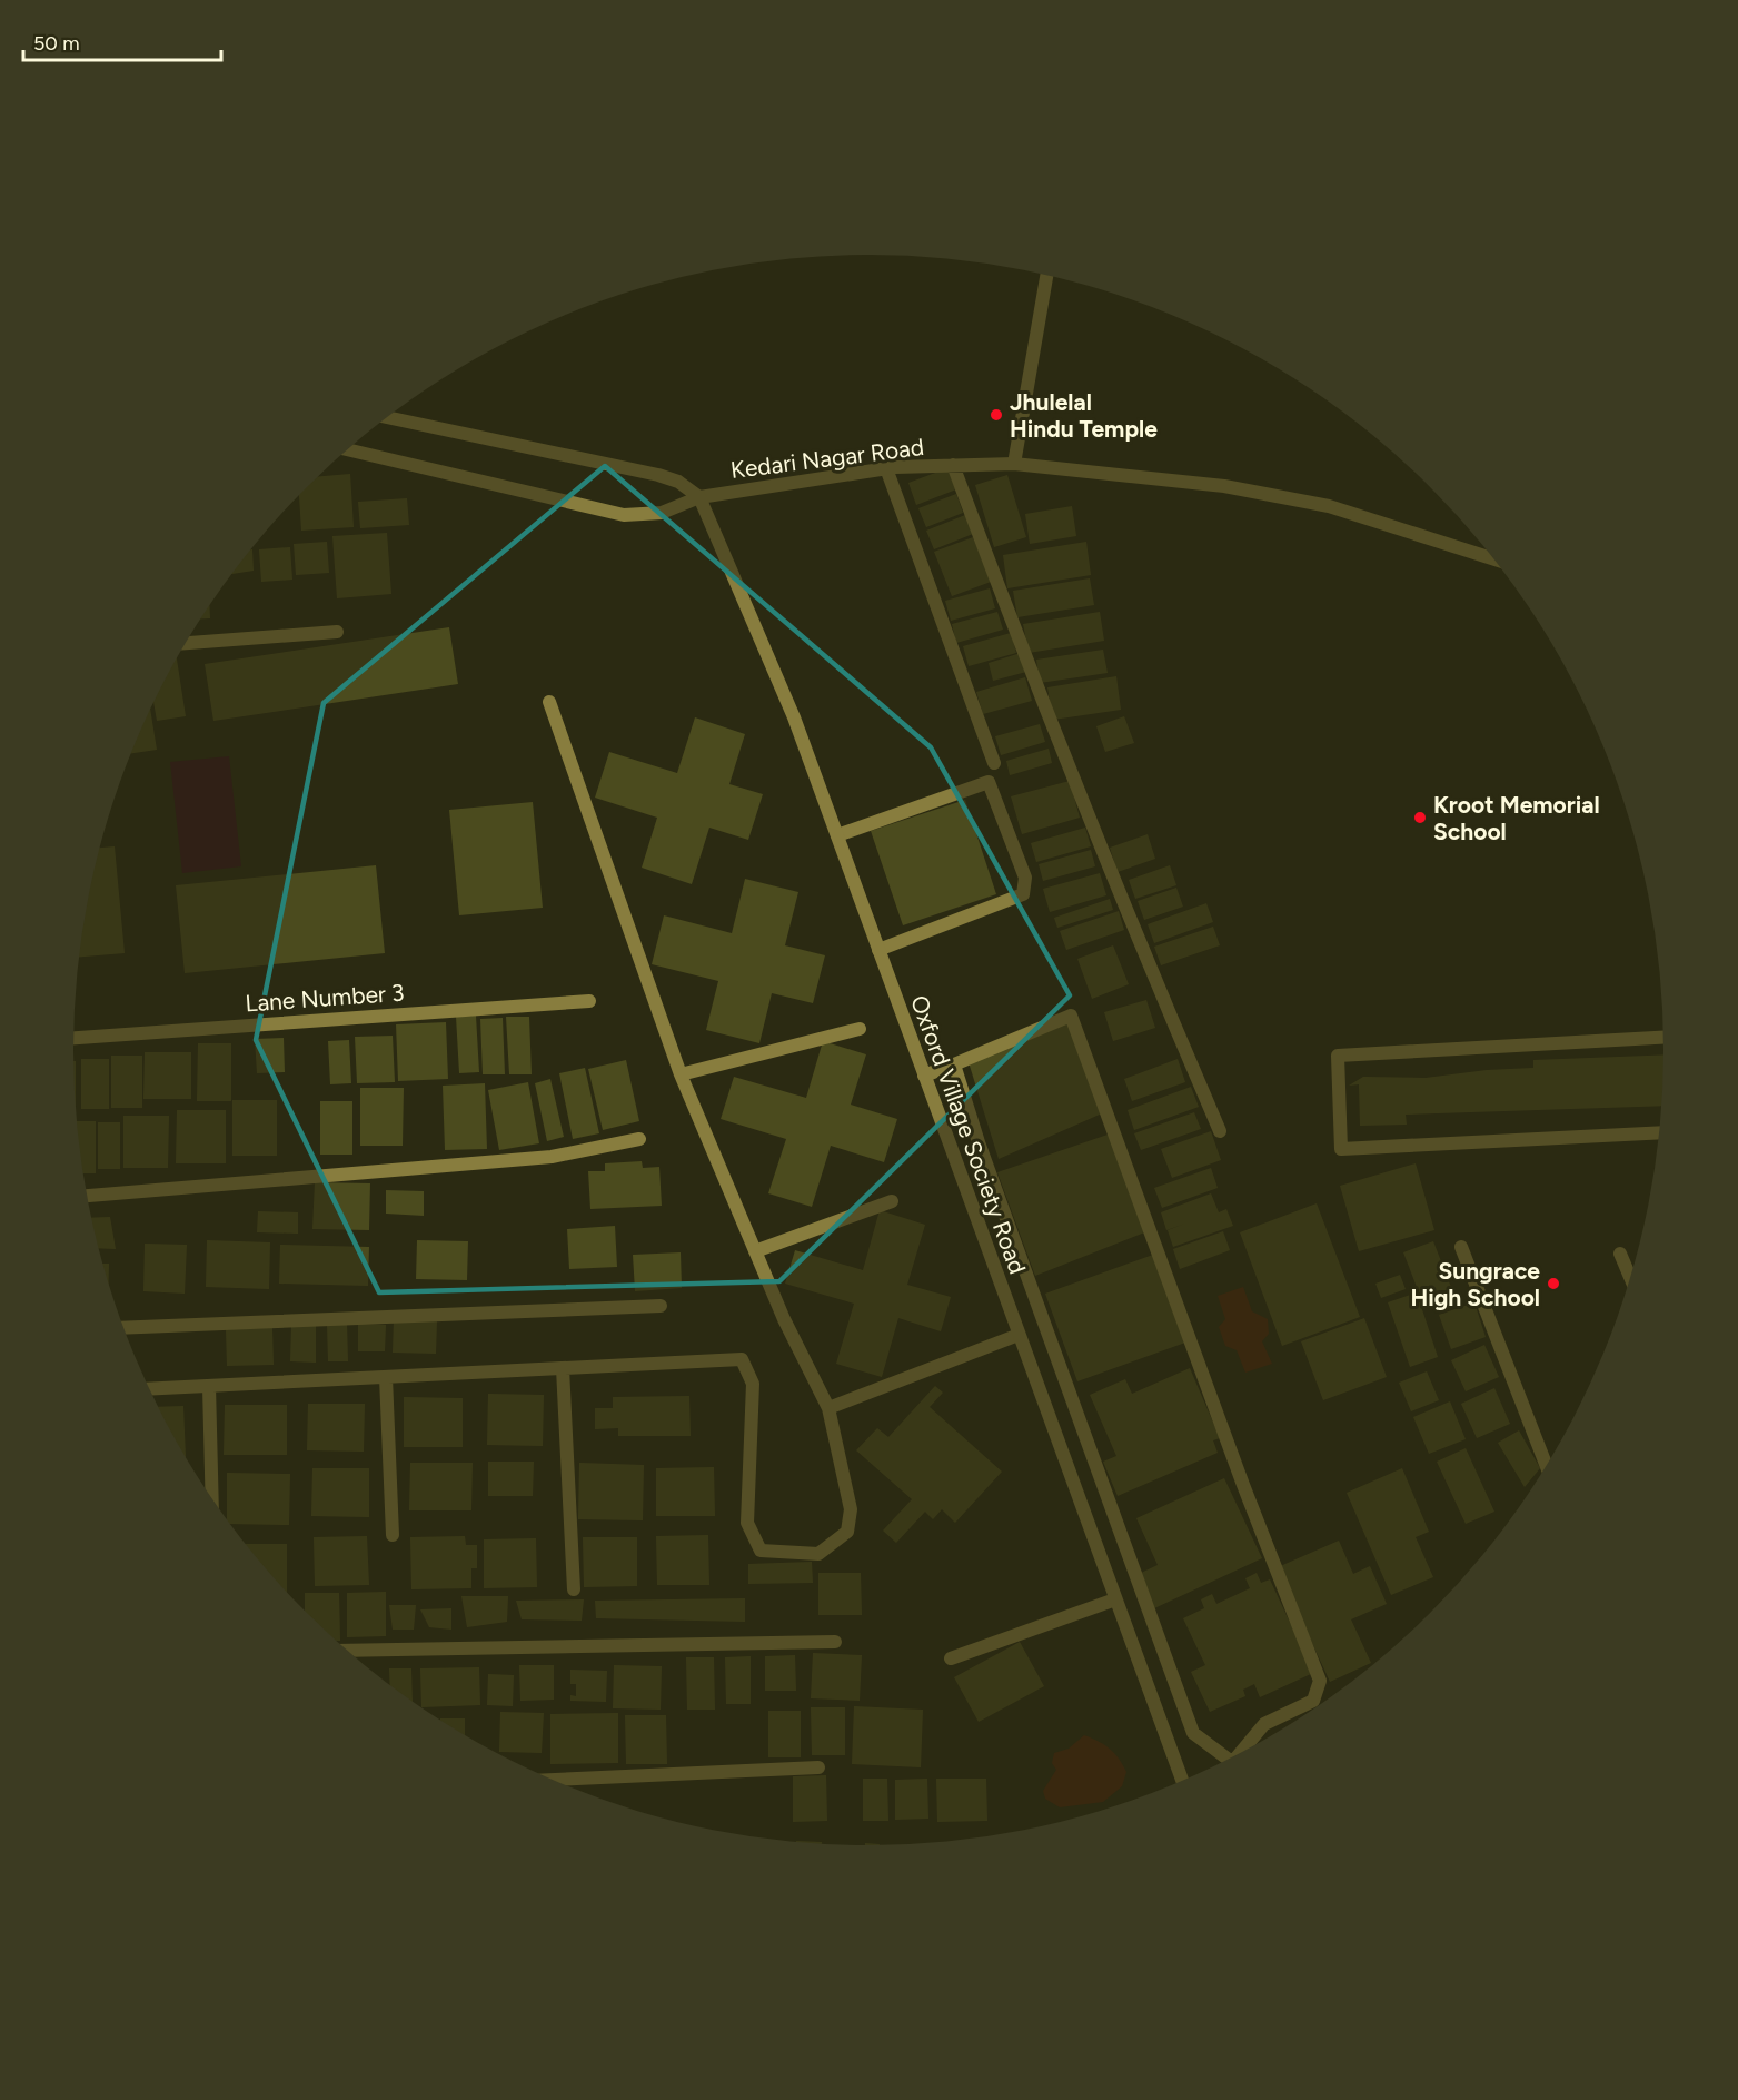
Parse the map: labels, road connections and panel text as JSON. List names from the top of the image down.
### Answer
{
  "streets": {
    "street": ["Kedari Nagar Road", "Lane Number 3", "Oxford Village Society Road"]
  },
  "crossings": [
    ["Kedari Nagar Road", "Oxford Village Society Road"]
  ],
  "places": ["Jhulelal Hindu Temple", "Kroot Memorial School", "Sungrace High School"],
  "scale_bar": "50 m"
}
